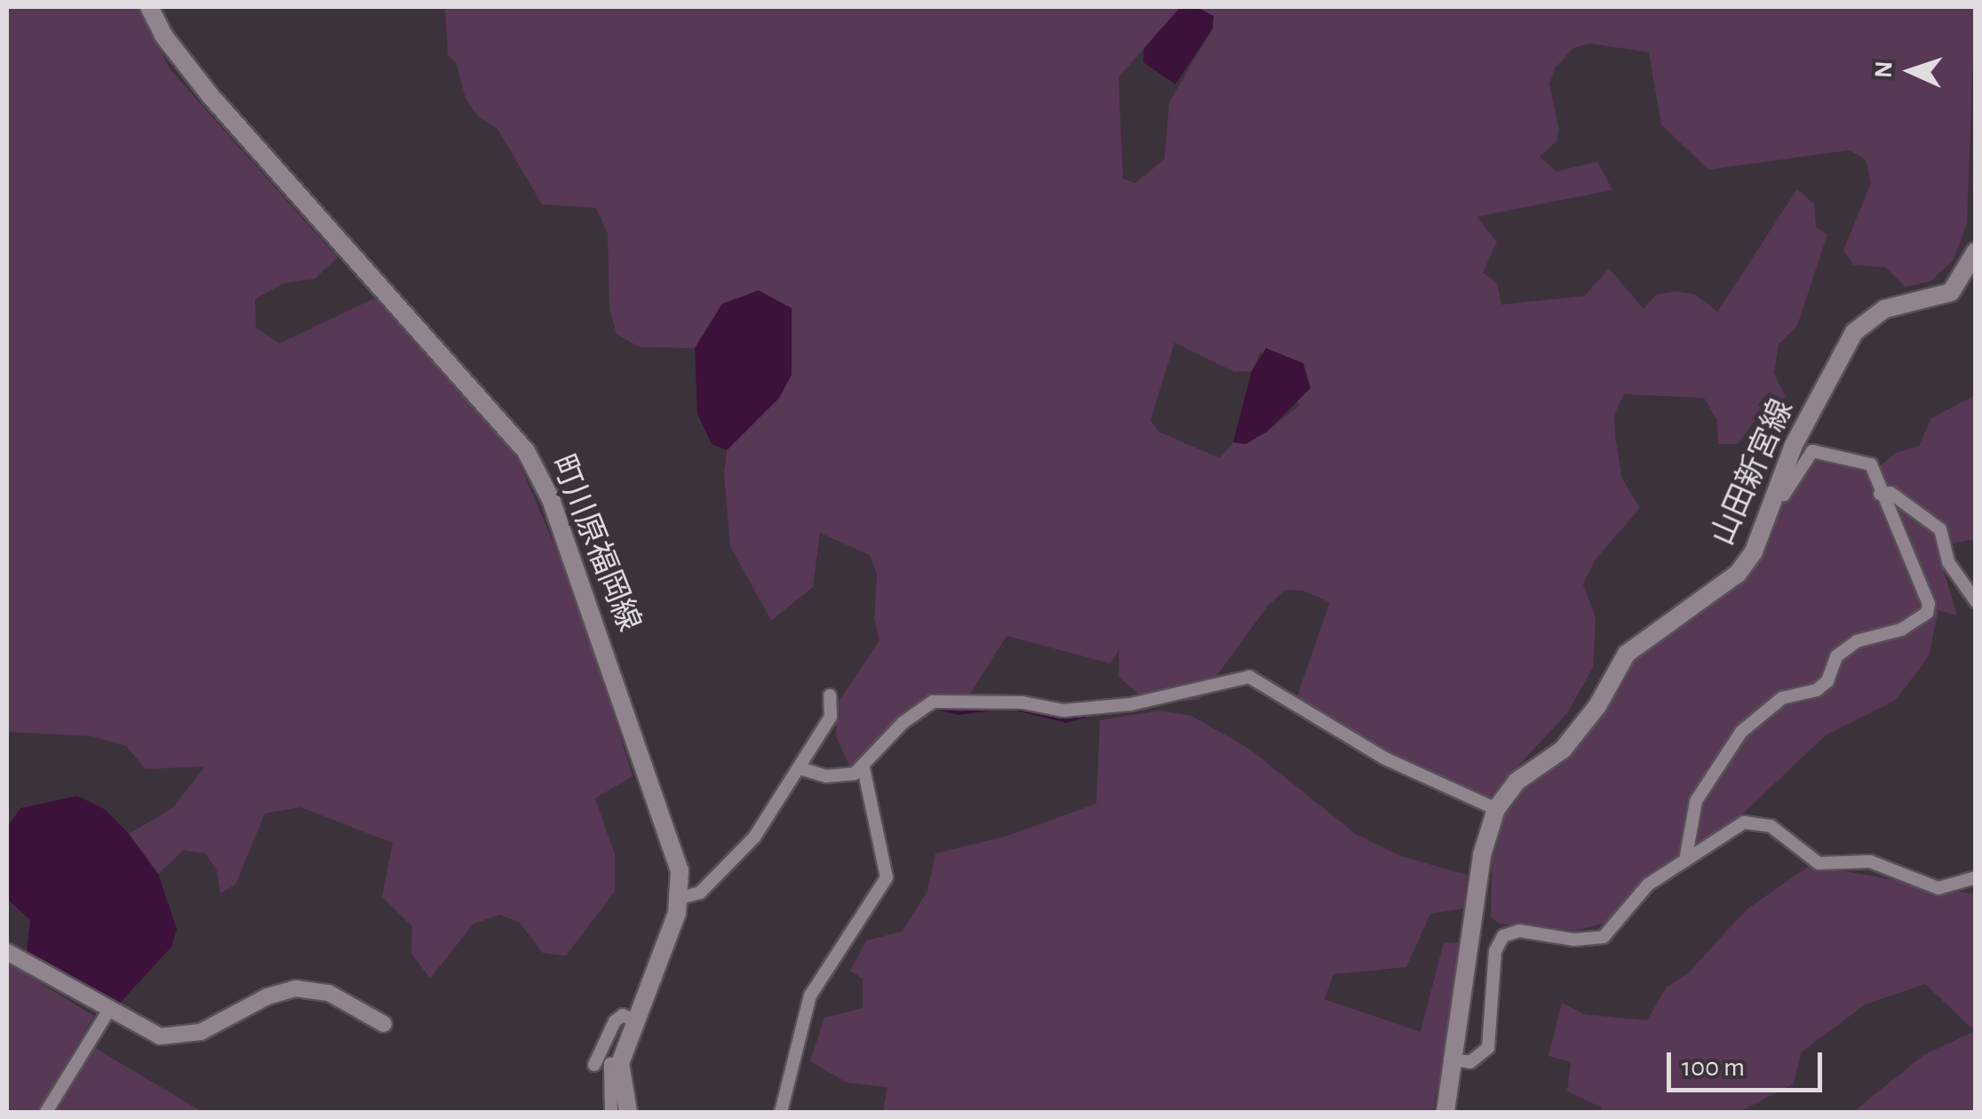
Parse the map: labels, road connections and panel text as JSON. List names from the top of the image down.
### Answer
{
  "streets": {
    "main road": ["山田新宮線", "町川原福岡線"]
  },
  "scale_bar": "100 m",
  "north": "left"
}
